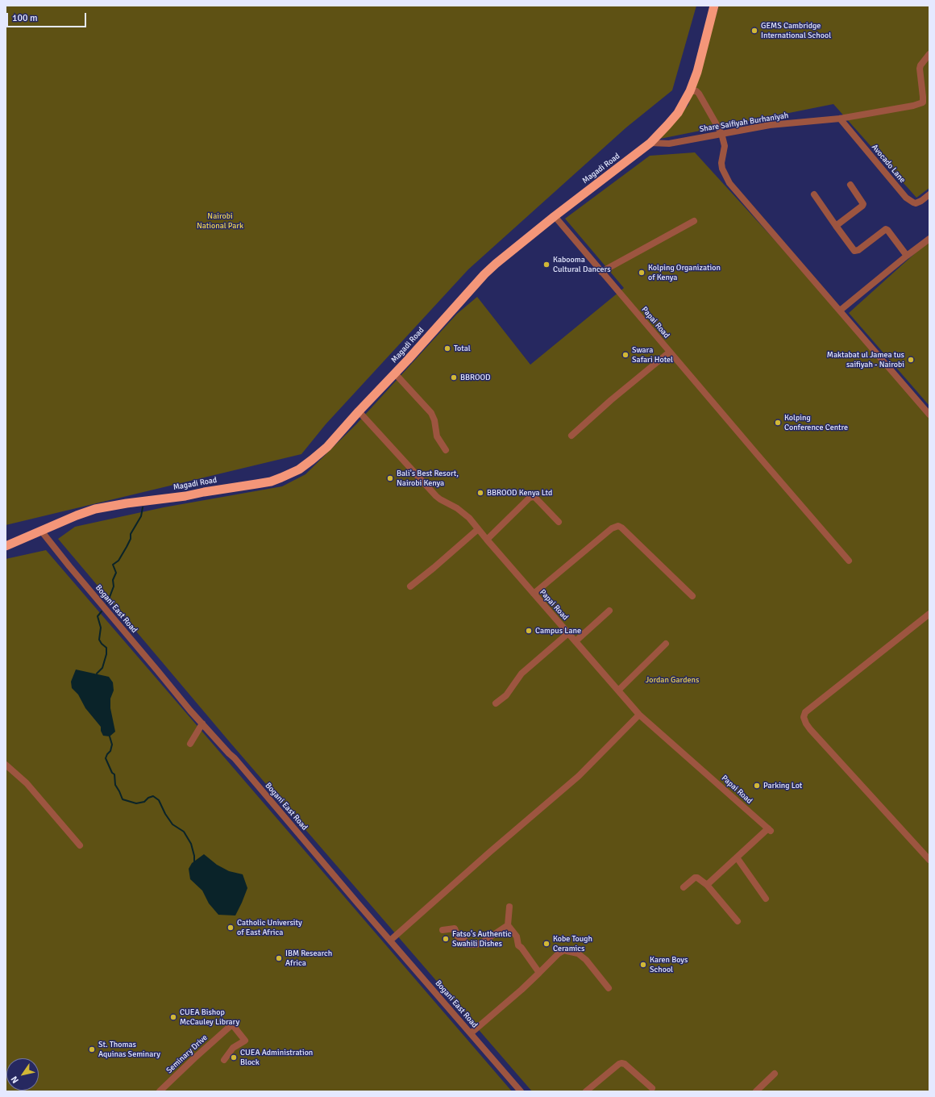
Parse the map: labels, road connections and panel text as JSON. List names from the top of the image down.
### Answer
{
  "streets": {
    "highway": ["Magadi Road"],
    "street": [
      "Share Saifiyah Burhaniyah",
      "Avocado Lane",
      "Papai Road",
      "Bogani East Road",
      "Seminary Drive"
    ]
  },
  "crossings": [
    ["Share Saifiyah Burhaniyah", "Avocado Lane"],
    ["Share Saifiyah Burhaniyah", "Magadi Road"],
    ["Magadi Road", "Papai Road"],
    ["Magadi Road", "Bogani East Road"]
  ],
  "parks": ["Nairobi National Park", "Jordan Gardens"],
  "places": [
    "GEMS Cambridge International School",
    "Kabooma Cultural Dancers",
    "Kolping Organization of Kenya",
    "Total",
    "Swara Safari Hotel",
    "Maktabat ul Jamea tus saifiyah - Nairobi",
    "BBROOD",
    "Kolping Conference Centre",
    "Bali's Best Resort, Nairobi Kenya",
    "BBROOD Kenya Ltd",
    "Campus Lane",
    "Parking Lot",
    "Catholic University of East Africa",
    "Fatso's Authentic Swahili Dishes",
    "Kobe Tough Ceramics",
    "IBM Research Africa",
    "Karen Boys School",
    "CUEA Bishop McCauley Library",
    "St. Thomas Aquinas Seminary",
    "CUEA Administration Block"
  ],
  "scale_bar": "100 m",
  "north": "bottom left"
}
